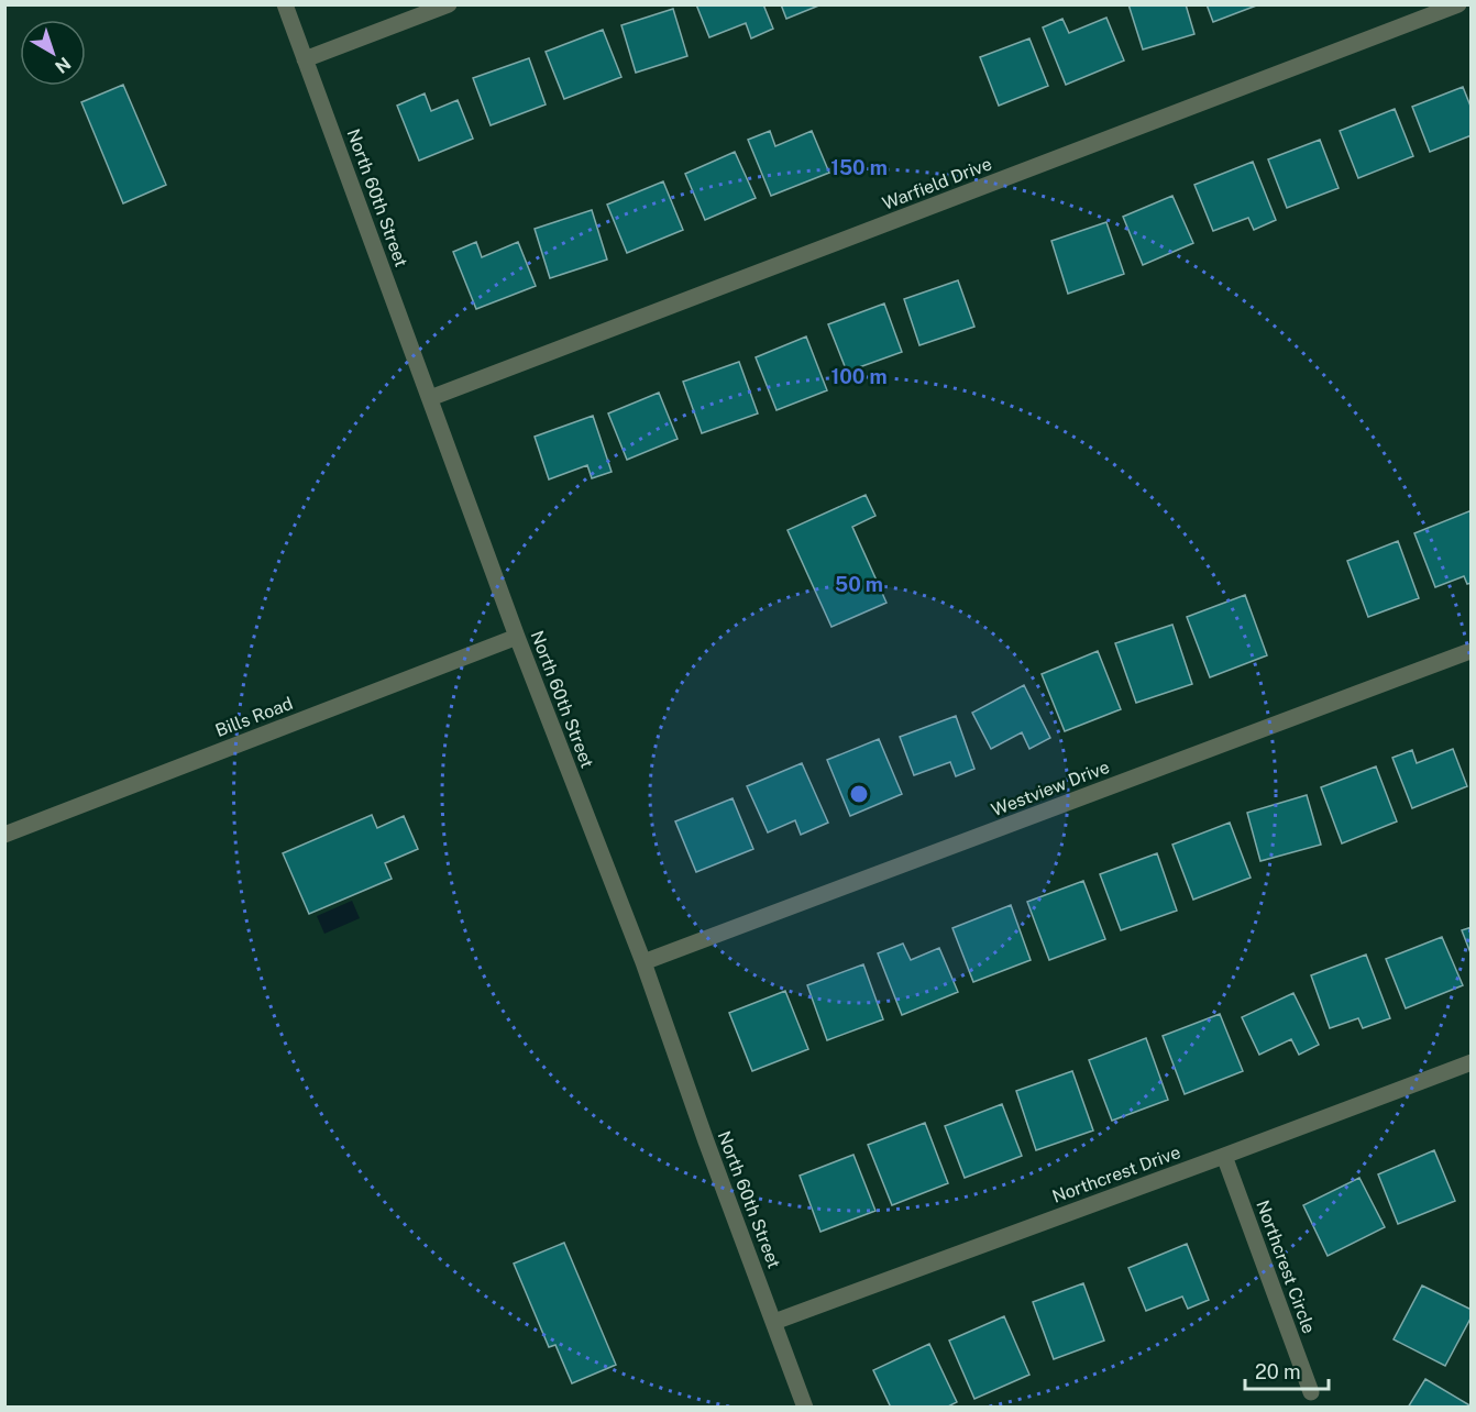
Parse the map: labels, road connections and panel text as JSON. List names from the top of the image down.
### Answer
{
  "streets": {
    "street": [
      "Warfield Drive",
      "North 60th Street",
      "Bills Road",
      "Westview Drive",
      "Northcrest Drive",
      "Northcrest Circle"
    ]
  },
  "crossings": [
    ["Warfield Drive", "North 60th Street"],
    ["North 60th Street", "Bills Road"],
    ["North 60th Street", "Westview Drive"],
    ["North 60th Street", "Northcrest Drive"],
    ["Northcrest Drive", "Northcrest Circle"]
  ],
  "scale_bar": "20 m",
  "north": "bottom right",
  "rings": ["150 m", "100 m", "50 m"]
}
